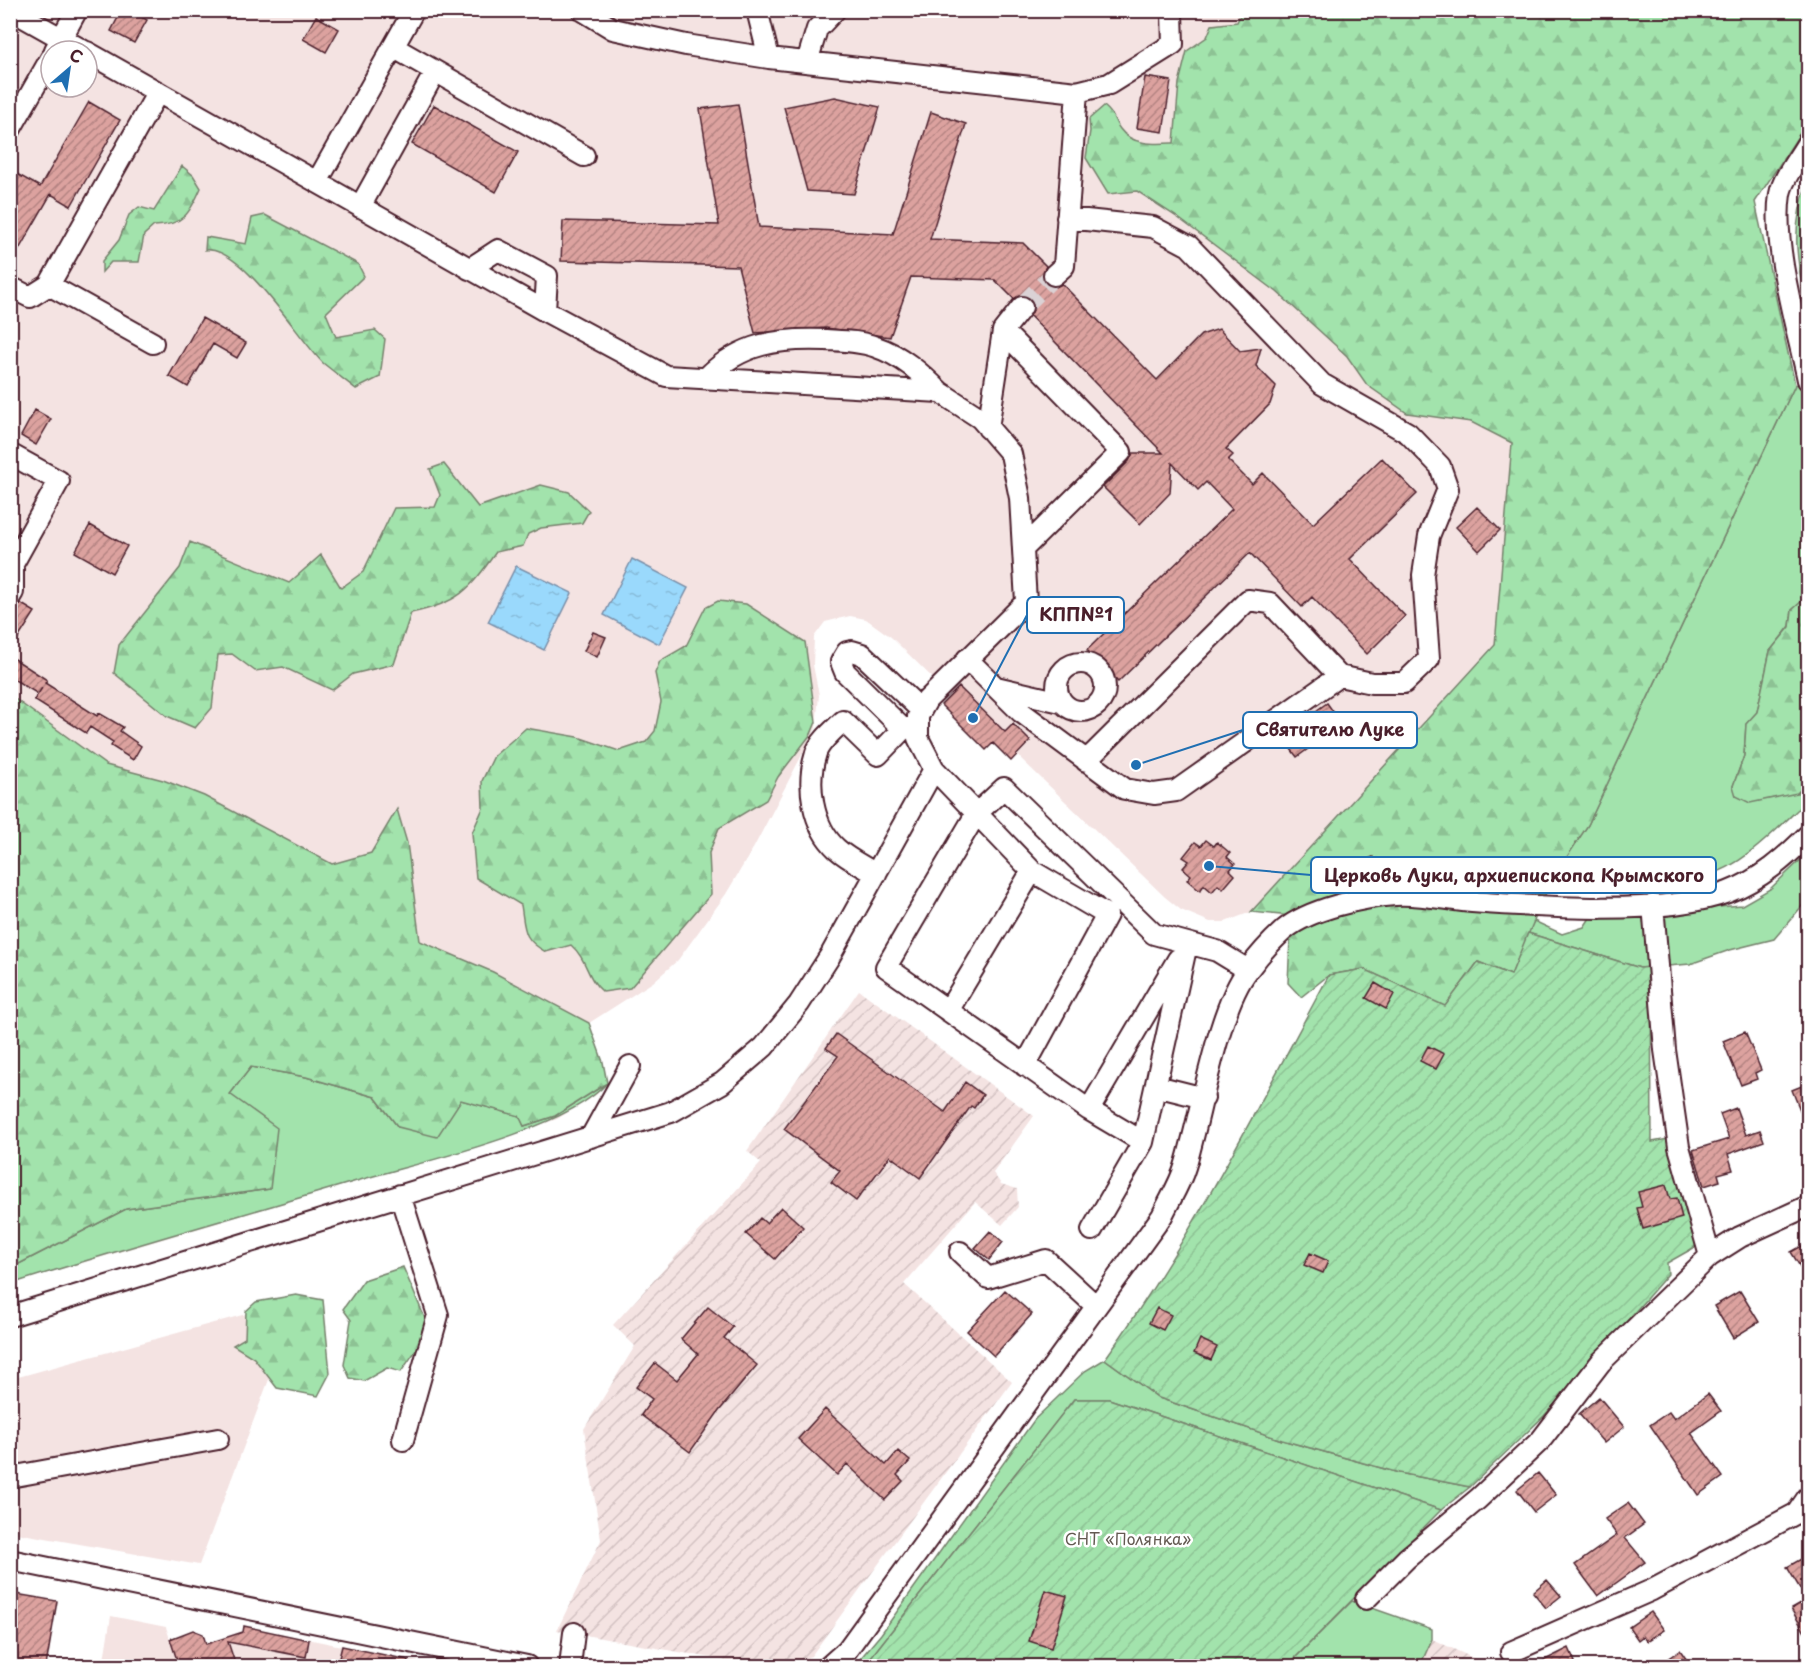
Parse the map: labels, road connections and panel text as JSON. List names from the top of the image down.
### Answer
{
  "parks": ["СНТ «Полянка»"],
  "places": ["КПП№1", "Святителю Луке", "Церковь Луки, архиепископа Крымского"],
  "north": "top right"
}
